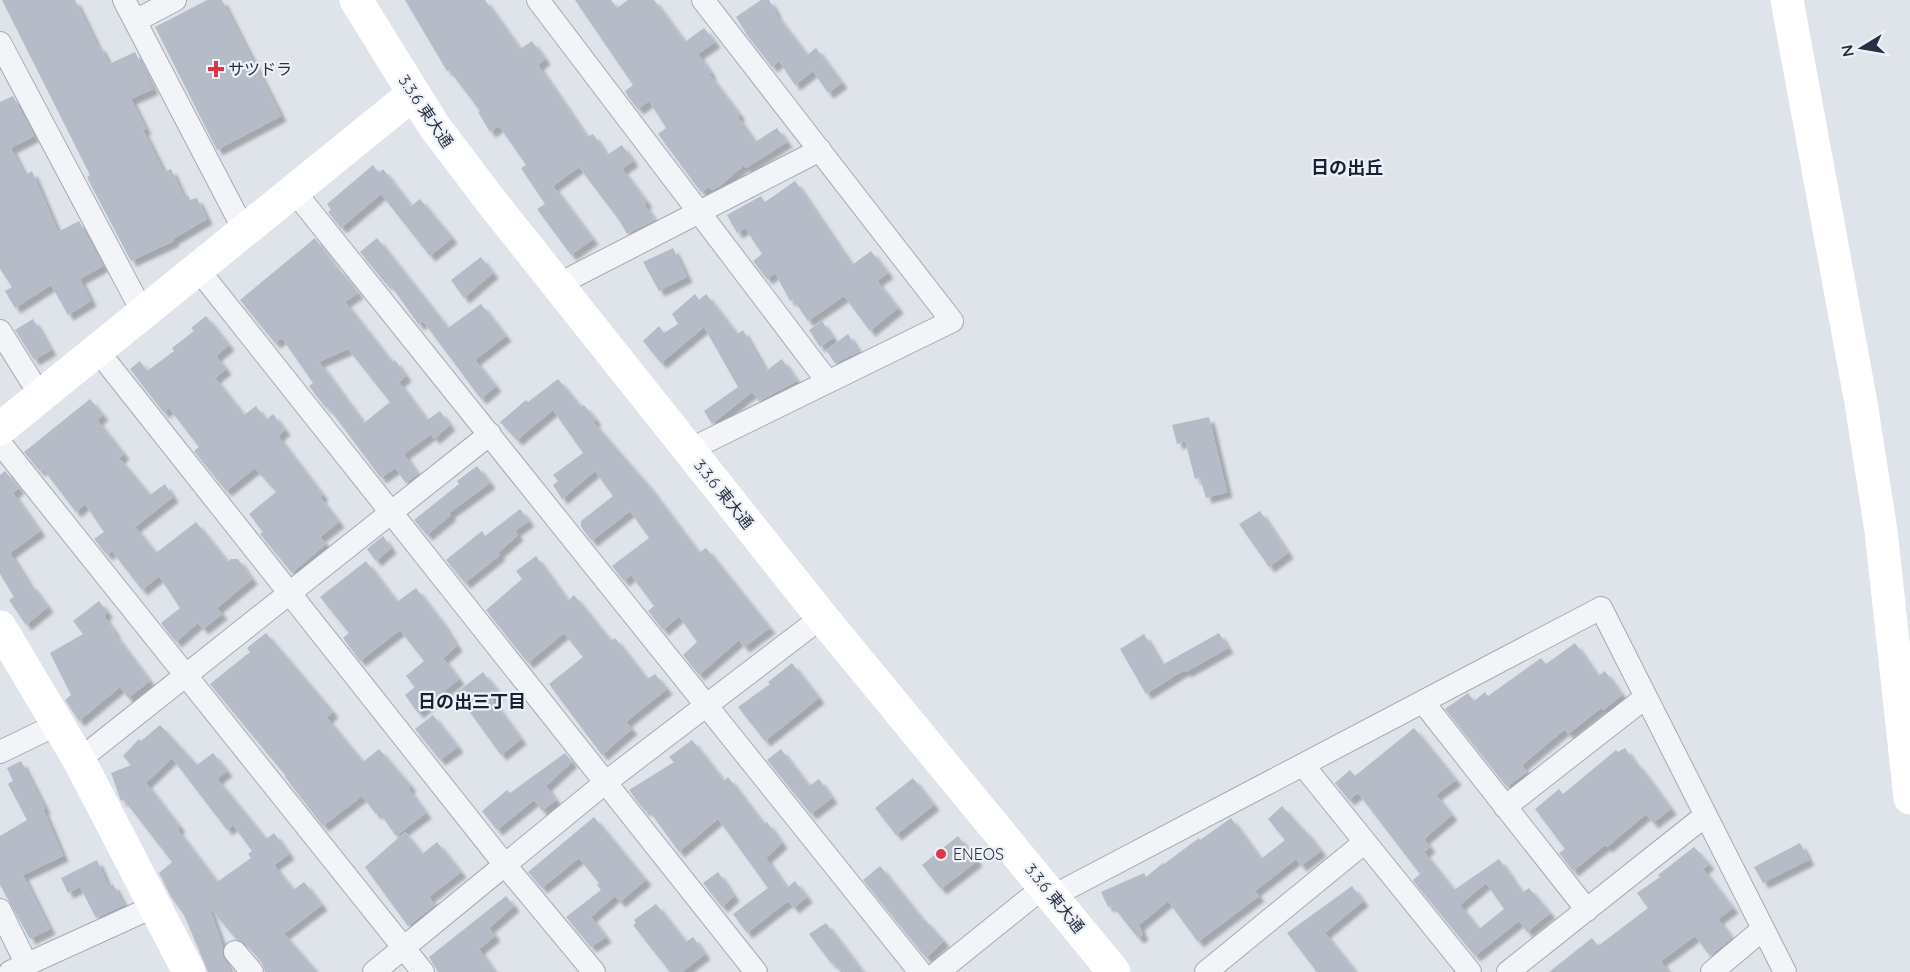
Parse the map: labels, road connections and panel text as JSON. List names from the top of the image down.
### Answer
{
  "streets": {
    "street": ["3.3.6 東大通"]
  },
  "districts": ["日の出丘", "日の出三丁目"],
  "places": {
    "health": ["サツドラ"],
    "other": ["ENEOS"]
  },
  "north": "left"
}
